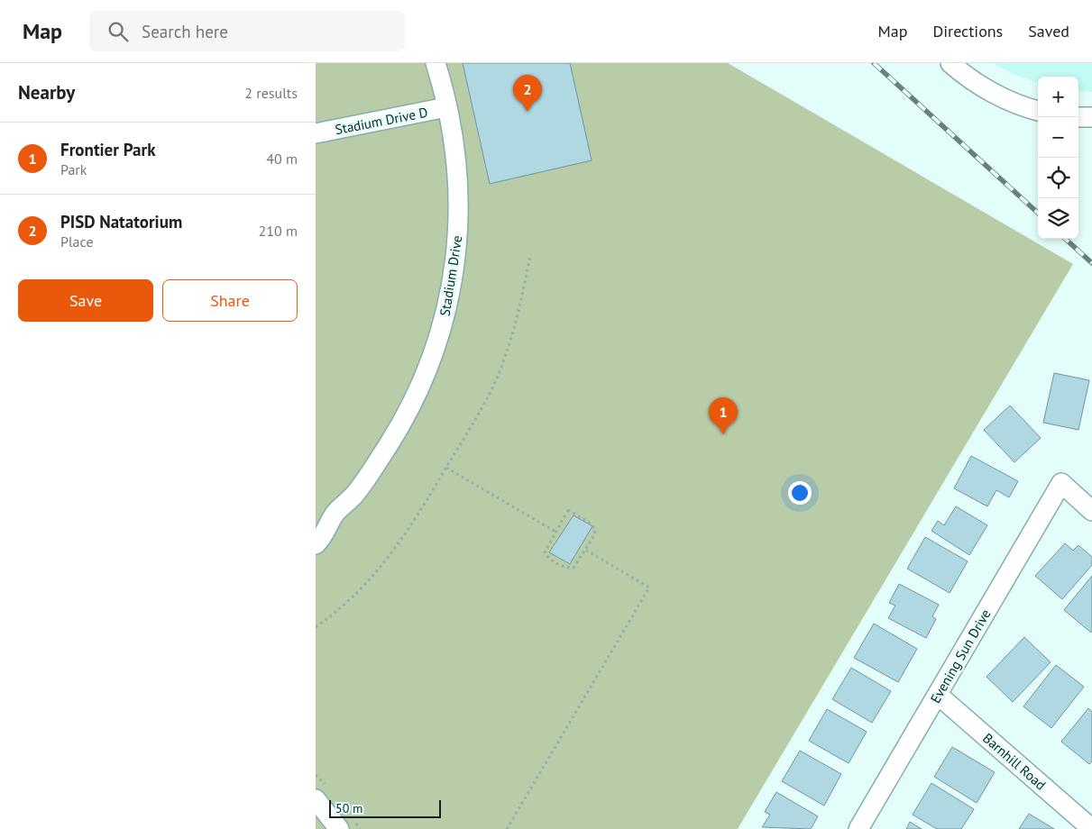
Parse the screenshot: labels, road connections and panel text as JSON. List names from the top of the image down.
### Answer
{
  "streets": {
    "street": [
      "Stadium Drive D",
      "Stadium Drive",
      "Evening Sun Drive",
      "Barnhill Road"
    ]
  },
  "crossings": [
    ["Stadium Drive D", "Stadium Drive"],
    ["Evening Sun Drive", "Barnhill Road"]
  ],
  "scale_bar": "50 m",
  "page": {
    "header": "Map",
    "search": "Search here",
    "nav": ["Map", "Directions", "Saved"],
    "heading": ["Nearby", "2 results"],
    "pins": ["2", "1"],
    "map_buttons": ["+", "−"],
    "list": [
      {
        "mark": "1",
        "name": "Frontier Park",
        "note": "Park",
        "value": "40 m"
      },
      {
        "mark": "2",
        "name": "PISD Natatorium",
        "note": "Place",
        "value": "210 m"
      }
    ],
    "buttons": ["Save", "Share"],
    "scale": "50 m"
  }
}
